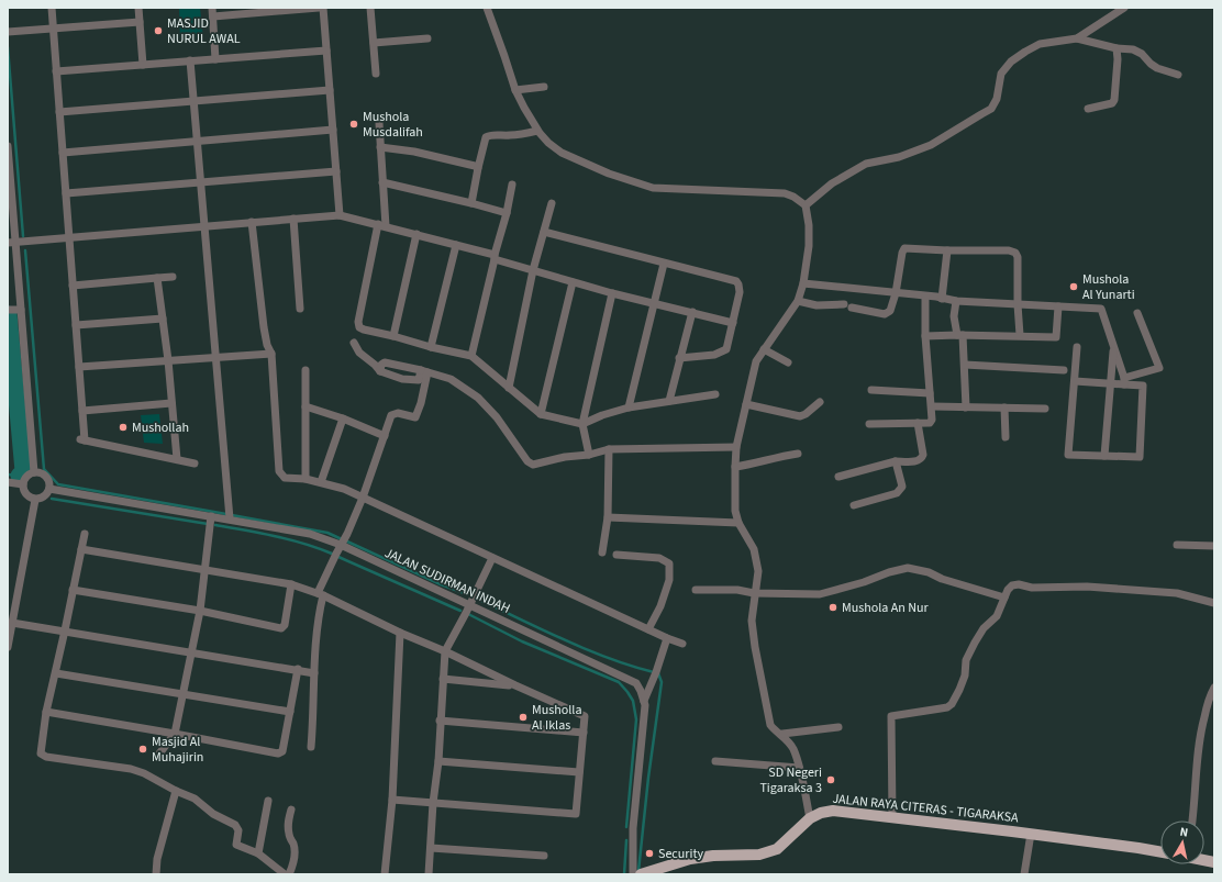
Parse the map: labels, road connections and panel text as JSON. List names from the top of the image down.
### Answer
{
  "streets": {
    "main road": ["JALAN RAYA CITERAS - TIGARAKSA"],
    "street": ["JALAN SUDIRMAN INDAH"]
  },
  "places": [
    "MASJID NURUL AWAL",
    "Mushola Musdalifah",
    "Mushola Al Yunarti",
    "Mushollah",
    "Mushola An Nur",
    "Musholla Al Iklas",
    "Masjid Al Muhajirin",
    "SD Negeri Tigaraksa 3",
    "Security"
  ],
  "north": "top"
}
